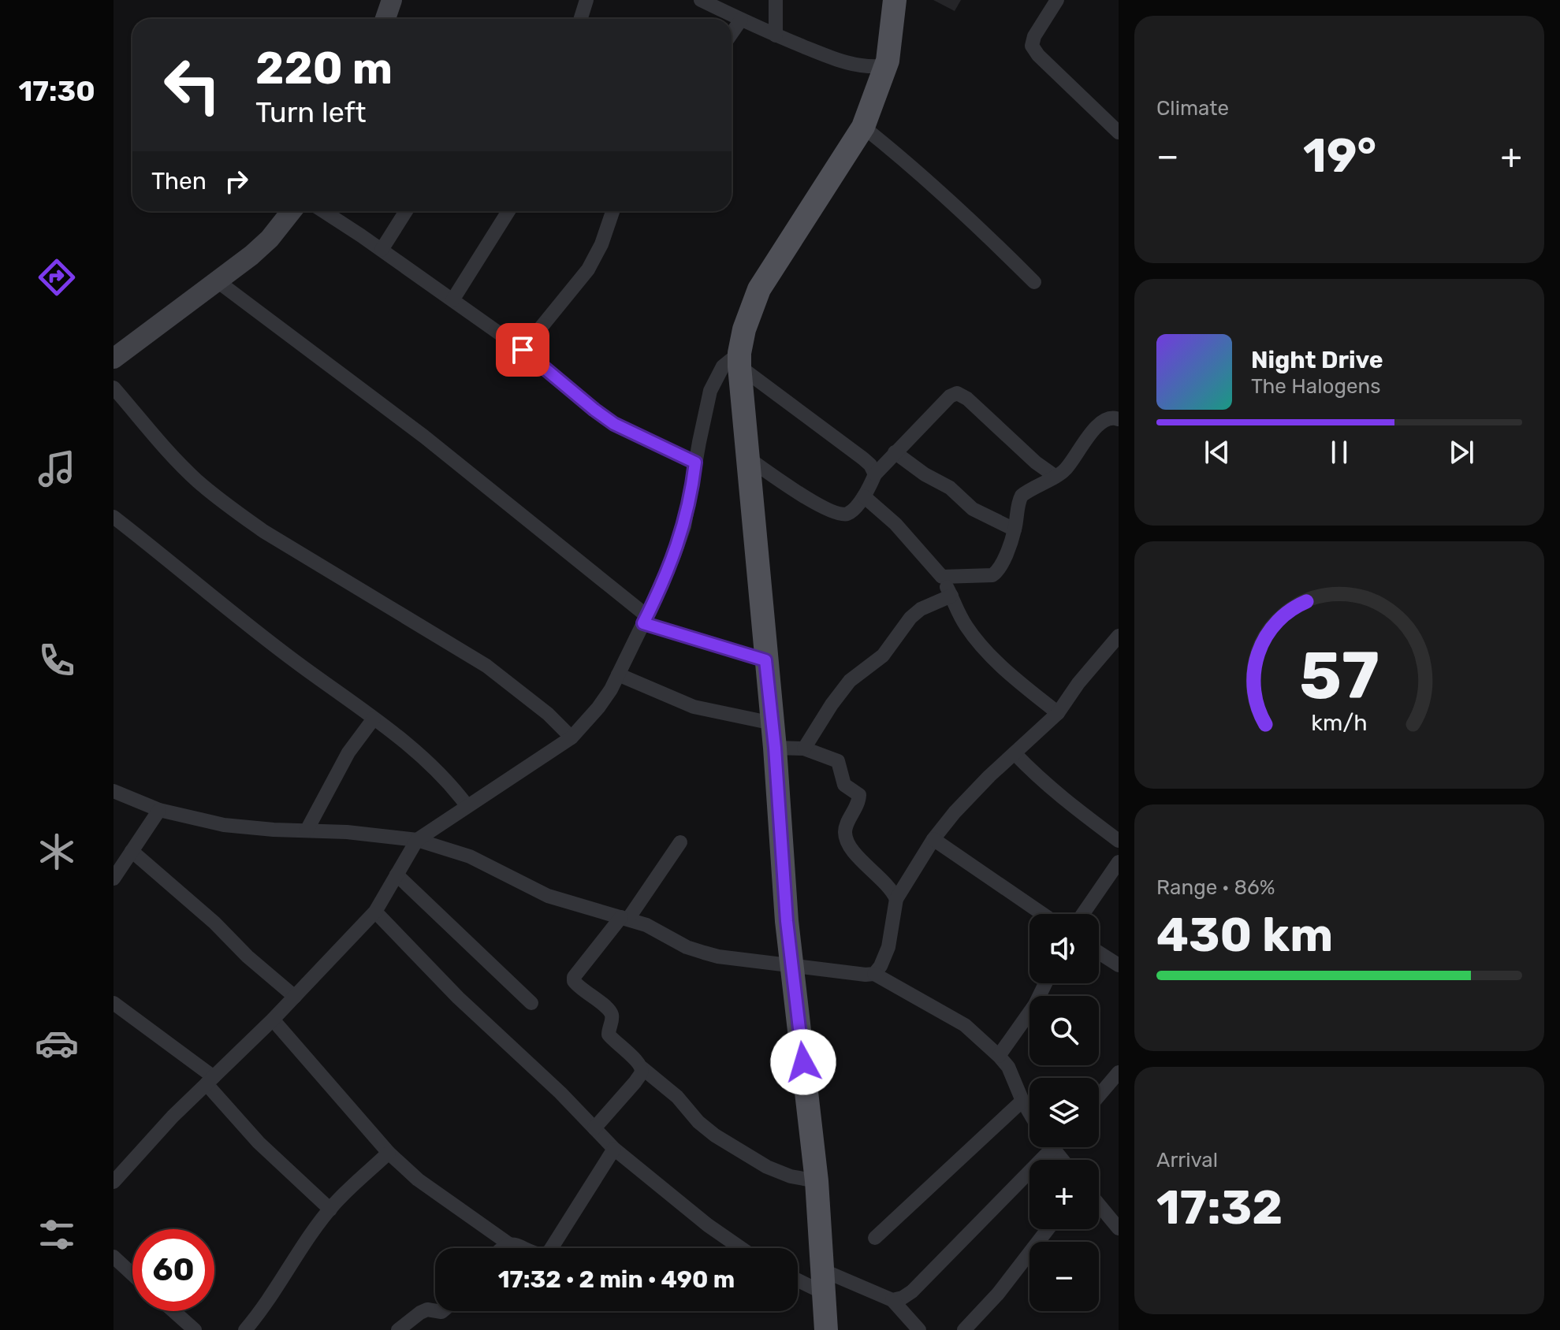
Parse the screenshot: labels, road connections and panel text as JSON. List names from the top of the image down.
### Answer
{
  "page": {
    "tabs": "17:30",
    "tile": [
      "Climate",
      ["Range · 86%", "430 km"],
      ["Arrival", "17:32"]
    ],
    "turn": ["220 m", "Turn left"],
    "heat": ["−", "19°", "+"],
    "then": "Then",
    "song": ["Night Drive", "The Halogens"],
    "map_buttons": ["+", "−"],
    "limit": "60",
    "trip": "17:32 · 2 min · 490 m",
    "gauge": ["57", "km/h"]
  }
}
